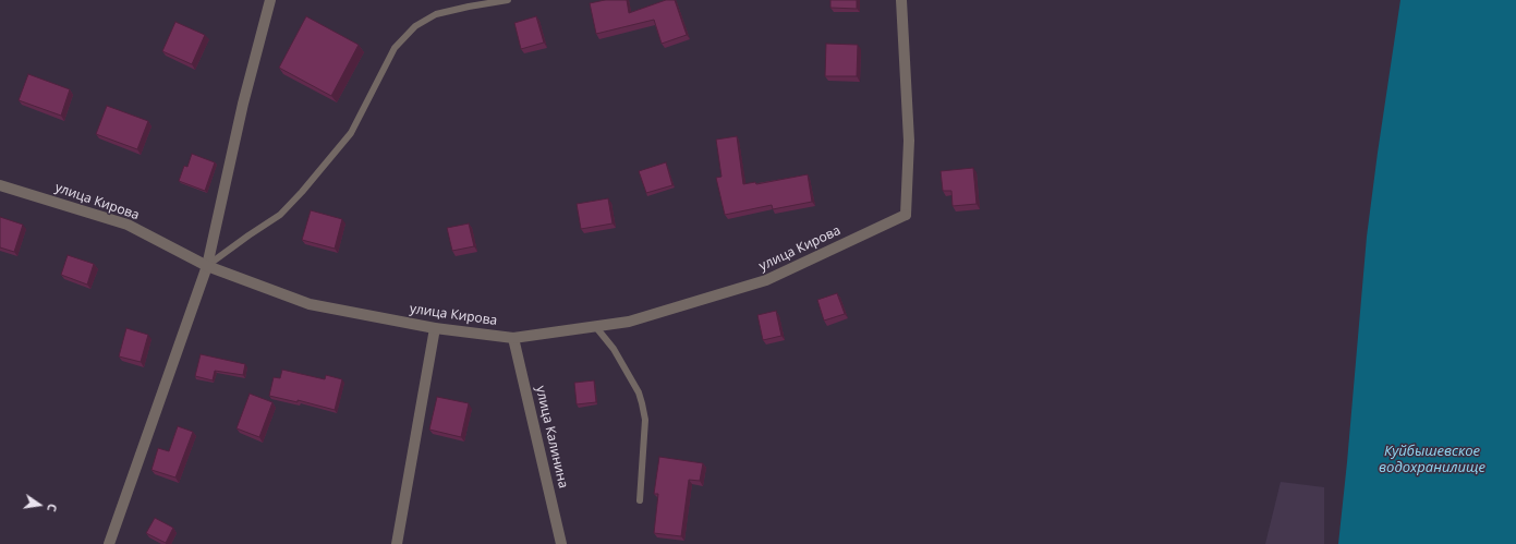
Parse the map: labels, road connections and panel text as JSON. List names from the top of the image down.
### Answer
{
  "streets": {
    "street": ["улица Кирова", "улица Калинина"]
  },
  "crossings": [
    ["улица Кирова", "улица Калинина"]
  ],
  "water": ["Куйбышевское водохранилище"],
  "north": "right"
}
